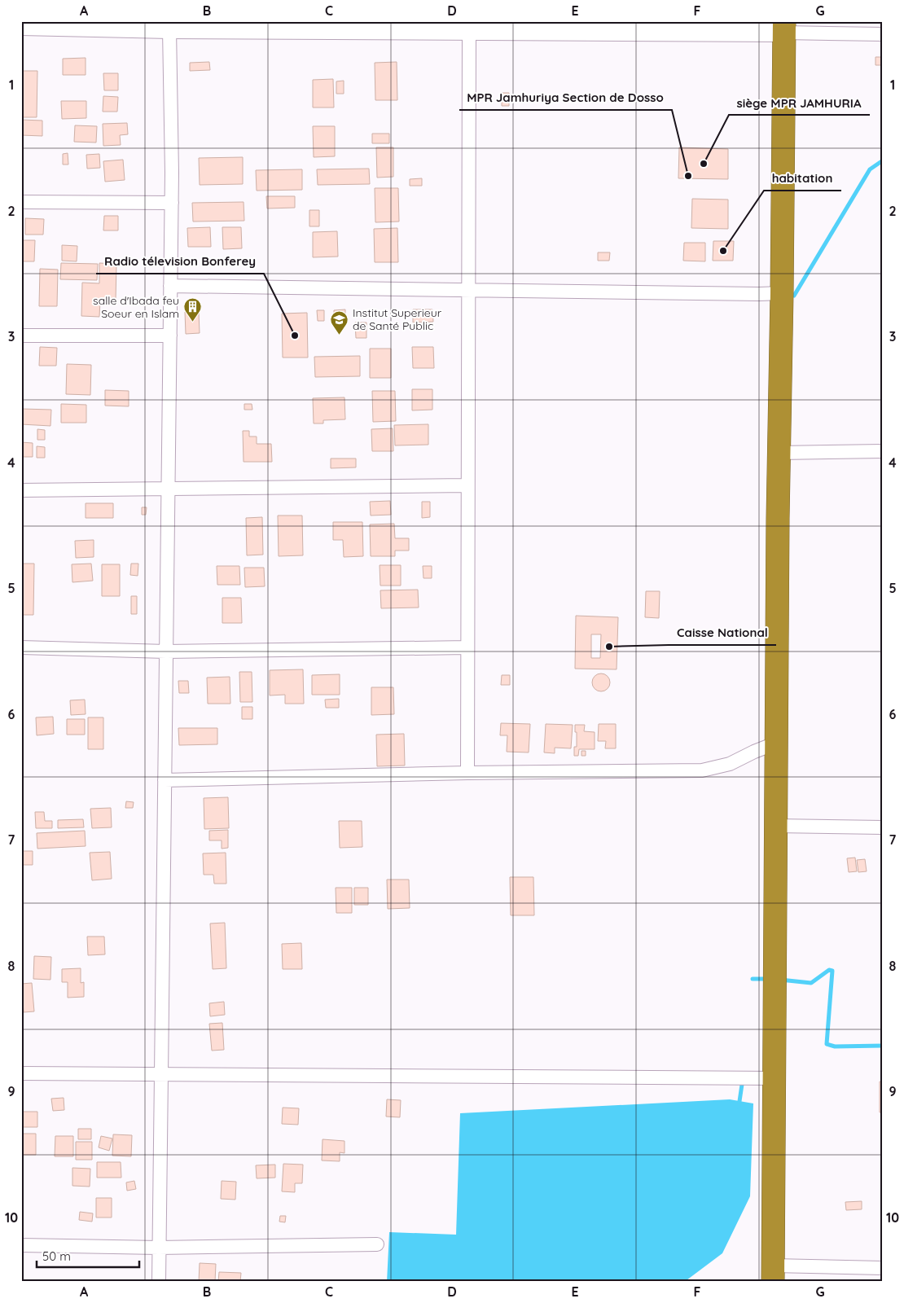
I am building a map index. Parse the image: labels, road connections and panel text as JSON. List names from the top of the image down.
{
  "places": {
    "other": [
      "siège MPR JAMHURIA",
      "MPR Jamhuriya Section de Dosso",
      "habitation",
      "Radio télevision Bonferey",
      "Caisse National"
    ],
    "building": ["salle d'Ibada feu Soeur en Islam"],
    "school or university": ["Institut Superieur de Santé Public"]
  },
  "scale_bar": "50 m",
  "grid": {
    "columns": [
      "A",
      "B",
      "C",
      "D",
      "E",
      "F",
      "G"
    ],
    "rows": [
      "1",
      "2",
      "3",
      "4",
      "5",
      "6",
      "7",
      "8",
      "9",
      "10"
    ]
  }
}
